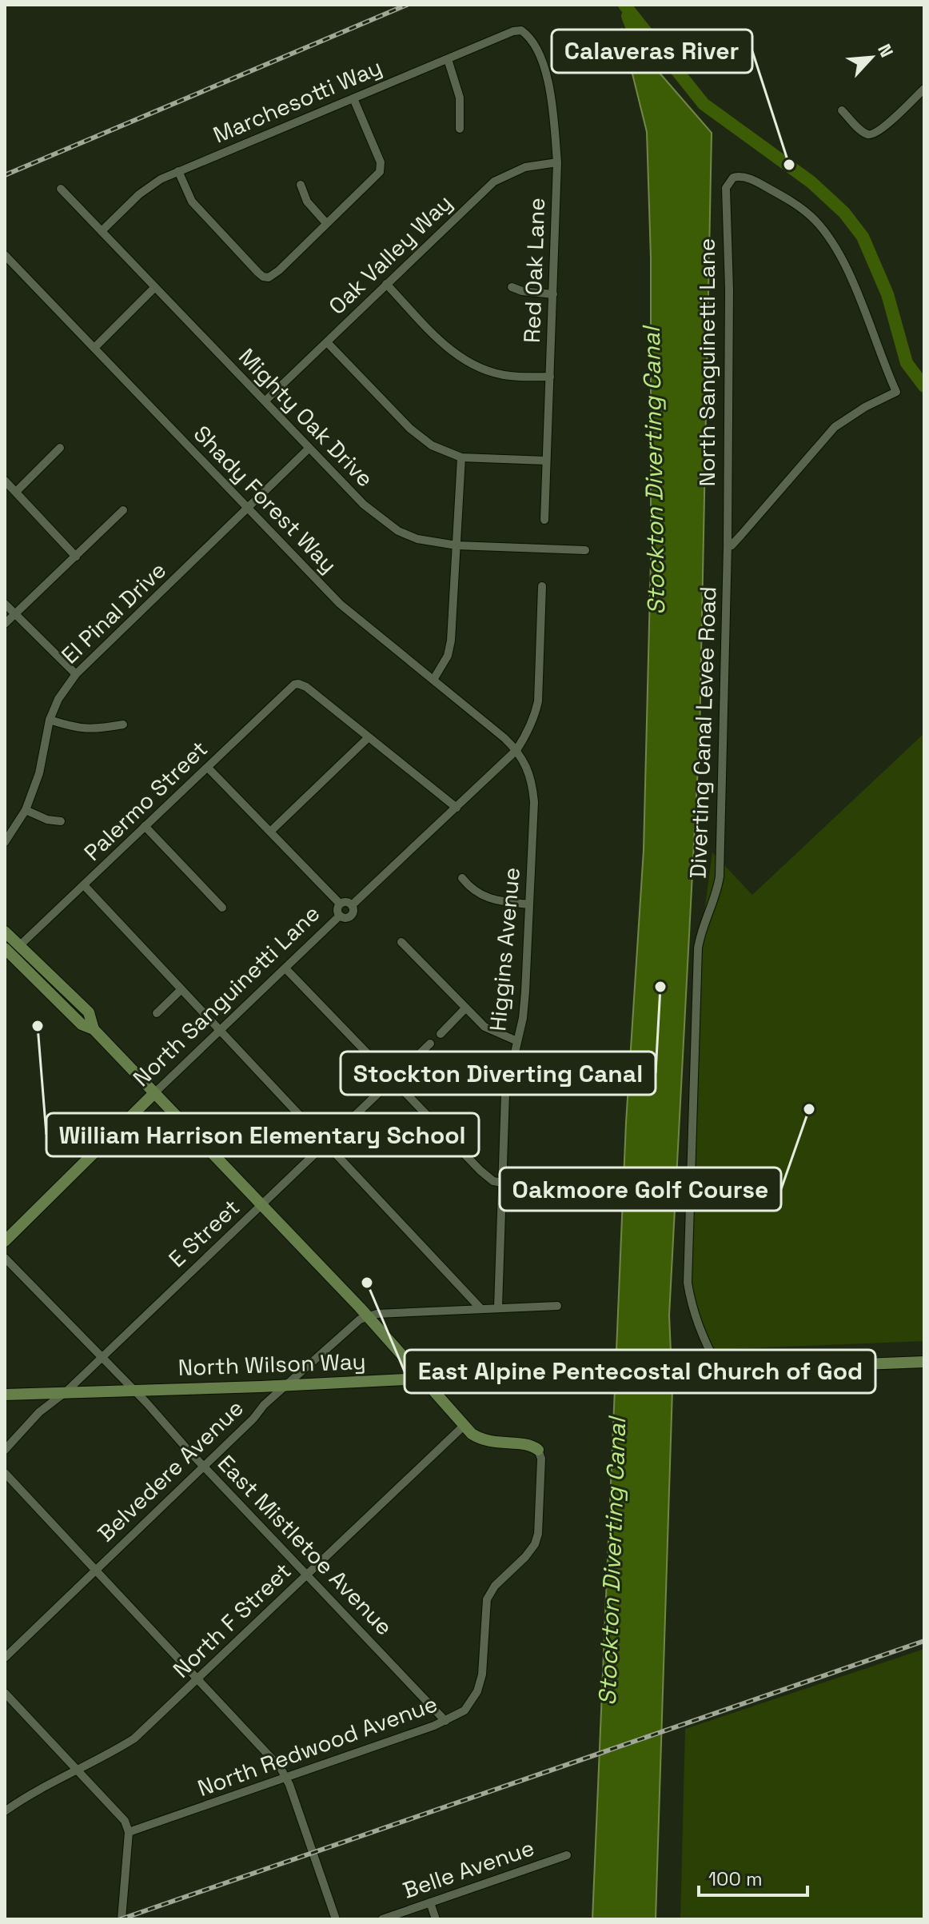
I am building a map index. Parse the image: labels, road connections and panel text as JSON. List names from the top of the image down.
{
  "streets": {
    "street": [
      "Marchesotti Way",
      "Oak Valley Way",
      "Red Oak Lane",
      "North Sanguinetti Lane",
      "Mighty Oak Drive",
      "Shady Forest Way",
      "El Pinal Drive",
      "Diverting Canal Levee Road",
      "Palermo Street",
      "Higgins Avenue",
      "E Street",
      "North Wilson Way",
      "Belvedere Avenue",
      "East Mistletoe Avenue",
      "North F Street",
      "North Redwood Avenue",
      "Belle Avenue"
    ]
  },
  "crossings": [
    ["Marchesotti Way", "Red Oak Lane"],
    ["Marchesotti Way", "Mighty Oak Drive"],
    ["Oak Valley Way", "Red Oak Lane"],
    ["Oak Valley Way", "Mighty Oak Drive"],
    ["North Sanguinetti Lane", "Shady Forest Way"],
    ["North Sanguinetti Lane", "Diverting Canal Levee Road"],
    ["North Sanguinetti Lane", "Higgins Avenue"],
    ["Mighty Oak Drive", "El Pinal Drive"],
    ["Shady Forest Way", "El Pinal Drive"],
    ["Shady Forest Way", "Higgins Avenue"],
    ["Diverting Canal Levee Road", "North Wilson Way"],
    ["E Street", "North Wilson Way"],
    ["E Street", "East Mistletoe Avenue"],
    ["North Wilson Way", "Belvedere Avenue"],
    ["North Wilson Way", "East Mistletoe Avenue"],
    ["Belvedere Avenue", "East Mistletoe Avenue"],
    ["East Mistletoe Avenue", "North F Street"],
    ["East Mistletoe Avenue", "North Redwood Avenue"]
  ],
  "water": ["Stockton Diverting Canal"],
  "places": [
    "Calaveras River",
    "Stockton Diverting Canal",
    "William Harrison Elementary School",
    "Oakmoore Golf Course",
    "East Alpine Pentecostal Church of God"
  ],
  "scale_bar": "100 m",
  "north": "top right"
}
